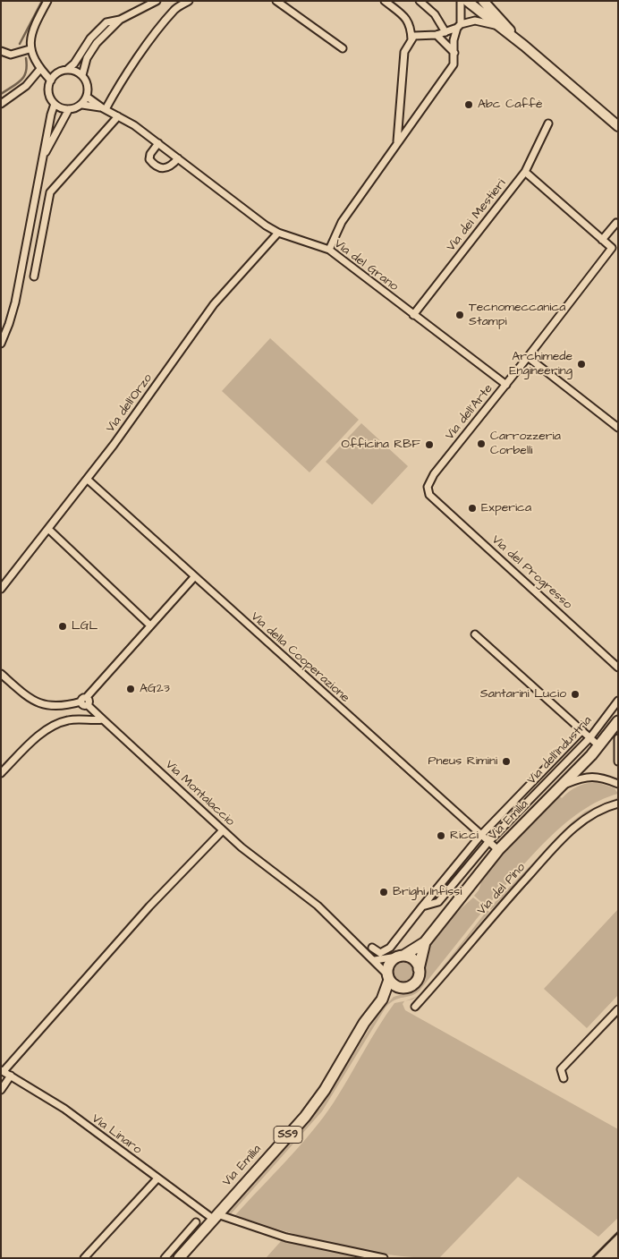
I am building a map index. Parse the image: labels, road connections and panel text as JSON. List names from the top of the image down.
{
  "streets": {
    "main road": ["Via Emilia", "SS9"],
    "street": [
      "Via dei Mestieri",
      "Via del Grano",
      "Via dell'Orzo",
      "Via dell'Arte",
      "Via del Progresso",
      "Via della Cooperazione",
      "Via dell'Industria",
      "Via Montalaccio",
      "Via del Pino",
      "Via Linaro"
    ]
  },
  "crossings": [
    ["Via dei Mestieri", "Via del Grano"],
    ["Via del Grano", "Via dell'Orzo"],
    ["Via del Grano", "Via dell'Arte"],
    ["Via dell'Orzo", "Via della Cooperazione"],
    ["Via dell'Arte", "Via del Progresso"],
    ["Via della Cooperazione", "Via dell'Industria"],
    ["Via della Cooperazione", "Via Emilia"],
    ["Via Montalaccio", "Via Emilia"],
    ["Via Montalaccio", "Via Linaro"],
    ["Via Emilia", "Via Linaro"]
  ],
  "places": [
    "Abc Caffè",
    "Tecnomeccanica Stampi",
    "Archimede Engineering",
    "Carrozzeria Corbelli",
    "Officina RBF",
    "Experica",
    "LGL",
    "AG23",
    "Santarini Lucio",
    "Pneus Rimini",
    "Ricci",
    "Brighi Infissi"
  ]
}
